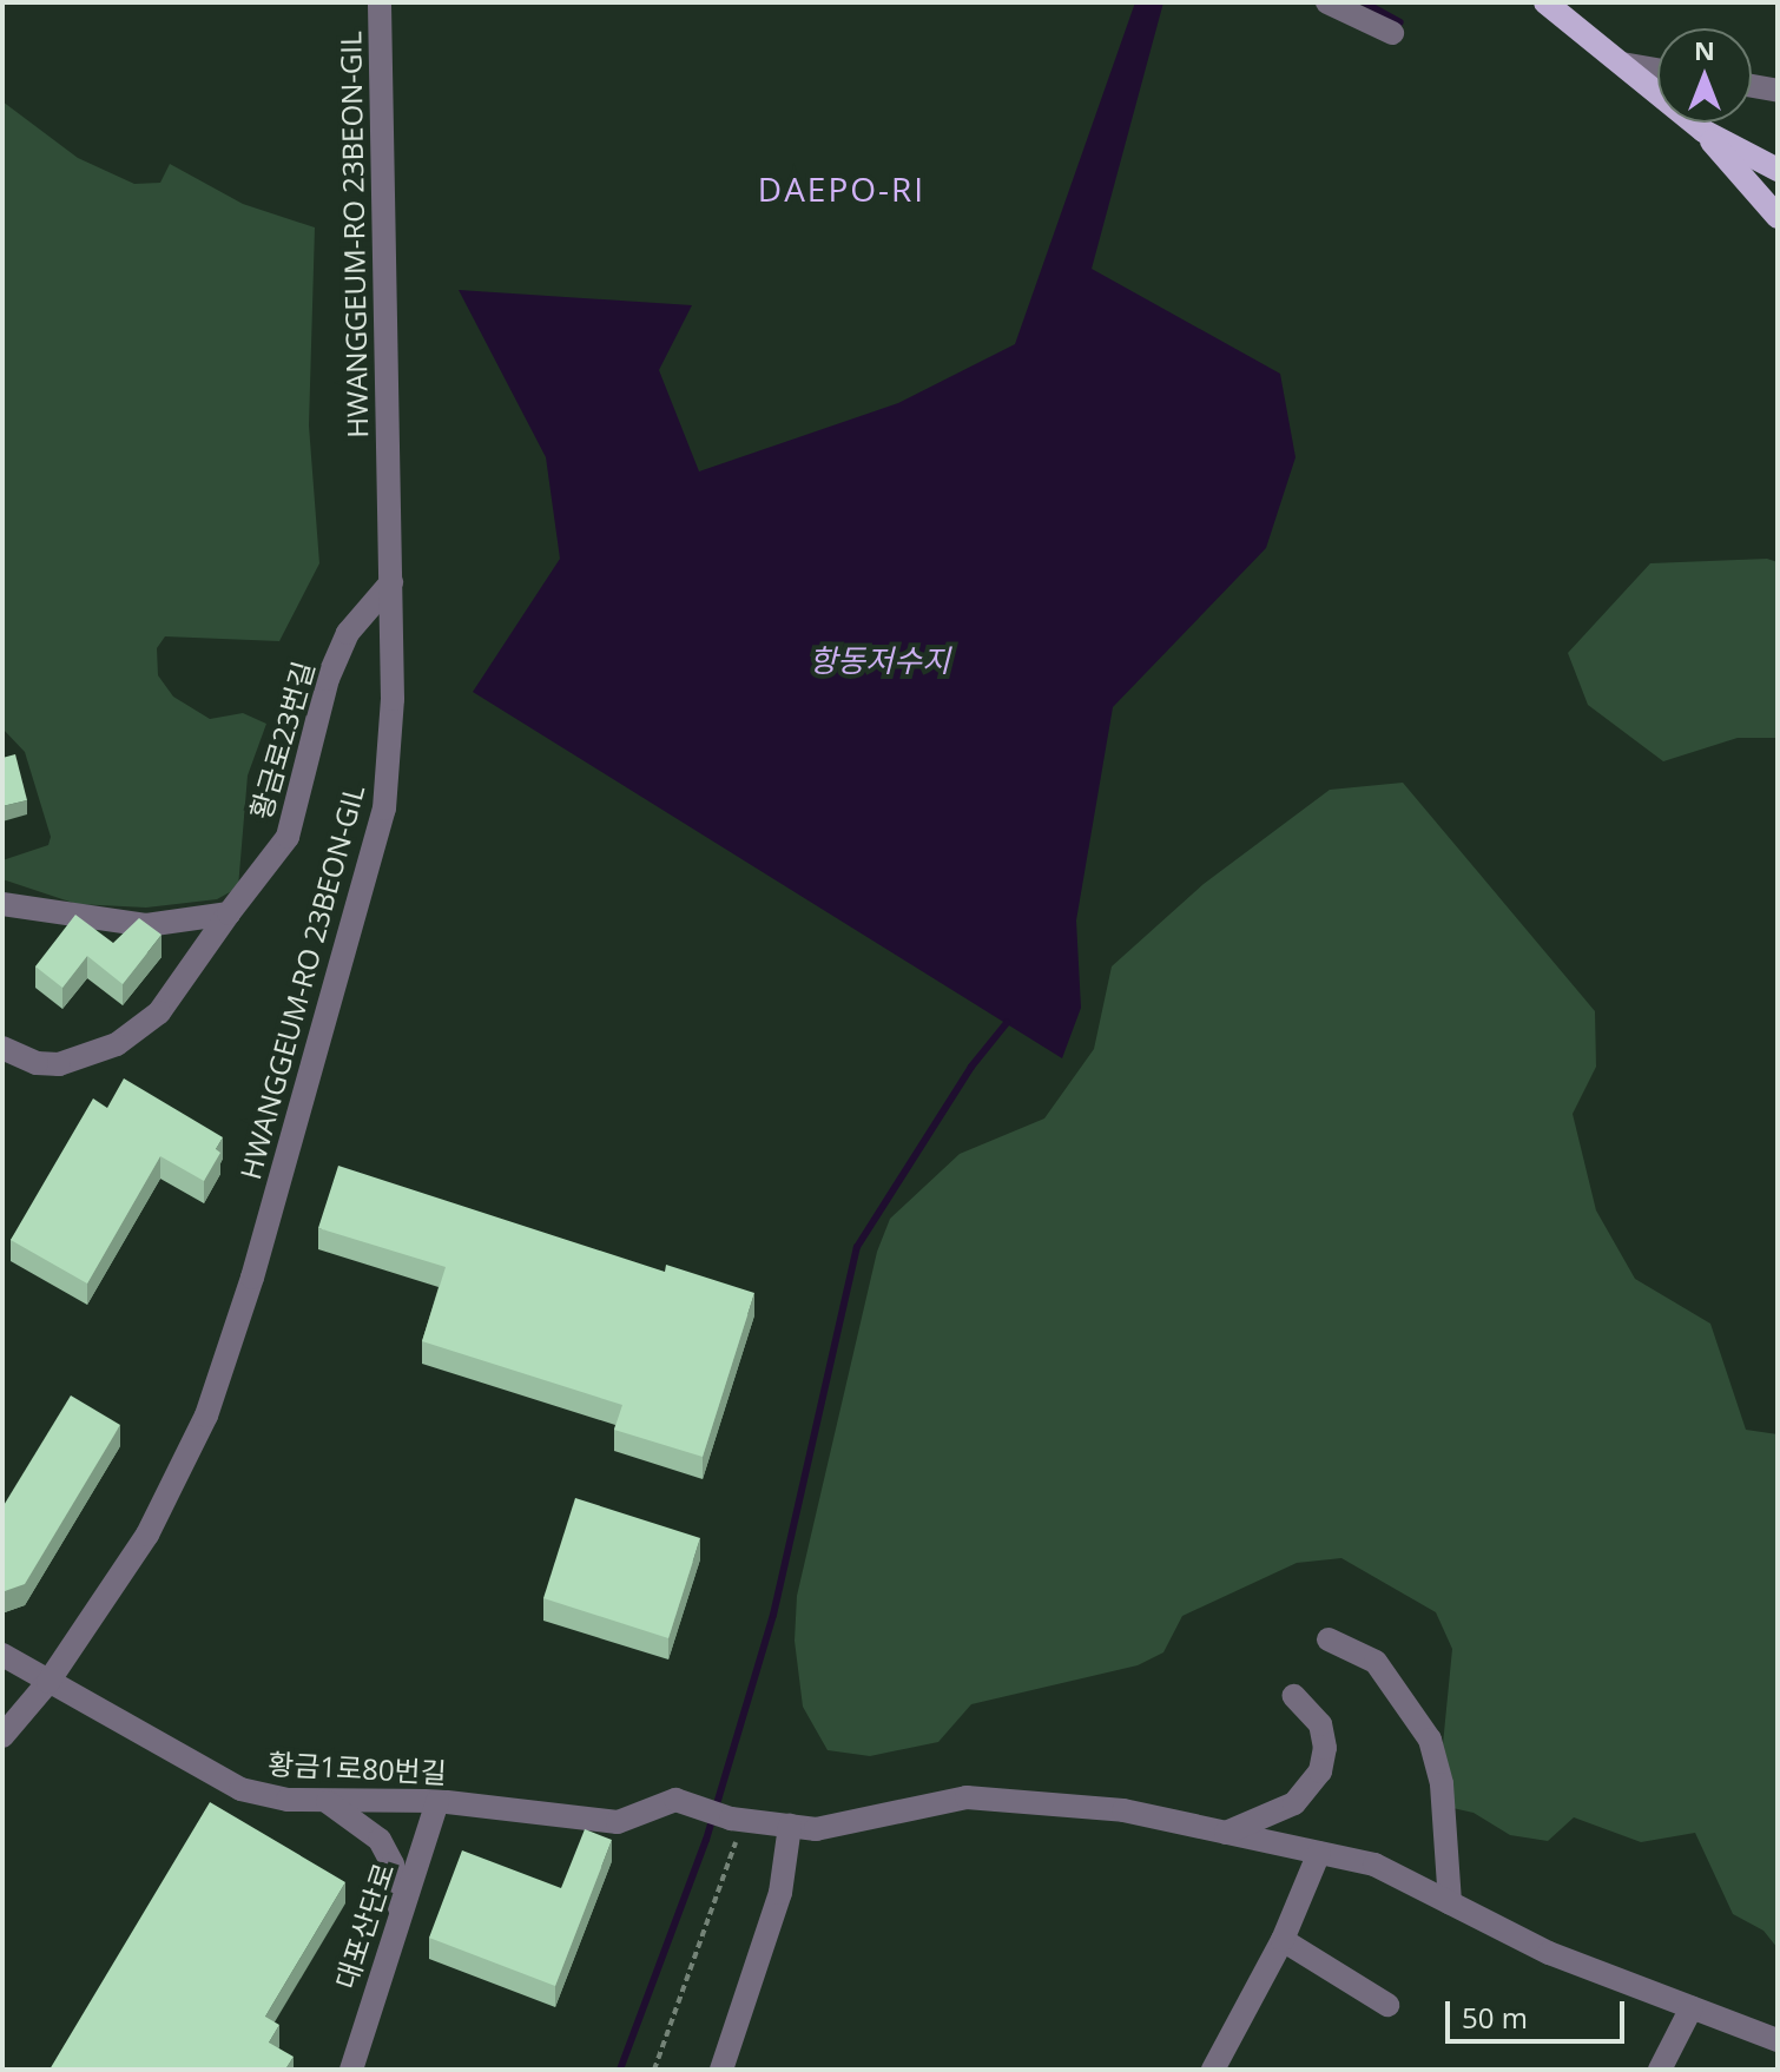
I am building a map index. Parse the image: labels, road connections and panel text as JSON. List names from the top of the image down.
{
  "streets": {
    "street": [
      "HWANGGEUM-RO 23BEON-GIL",
      "황금로23번길",
      "황금1로80번길",
      "대포산단로"
    ]
  },
  "crossings": [
    ["HWANGGEUM-RO 23BEON-GIL", "황금로23번길"],
    ["HWANGGEUM-RO 23BEON-GIL", "황금1로80번길"],
    ["황금1로80번길", "대포산단로"]
  ],
  "districts": ["DAEPO-RI"],
  "water": ["항동저수지"],
  "scale_bar": "50 m",
  "north": "top"
}
